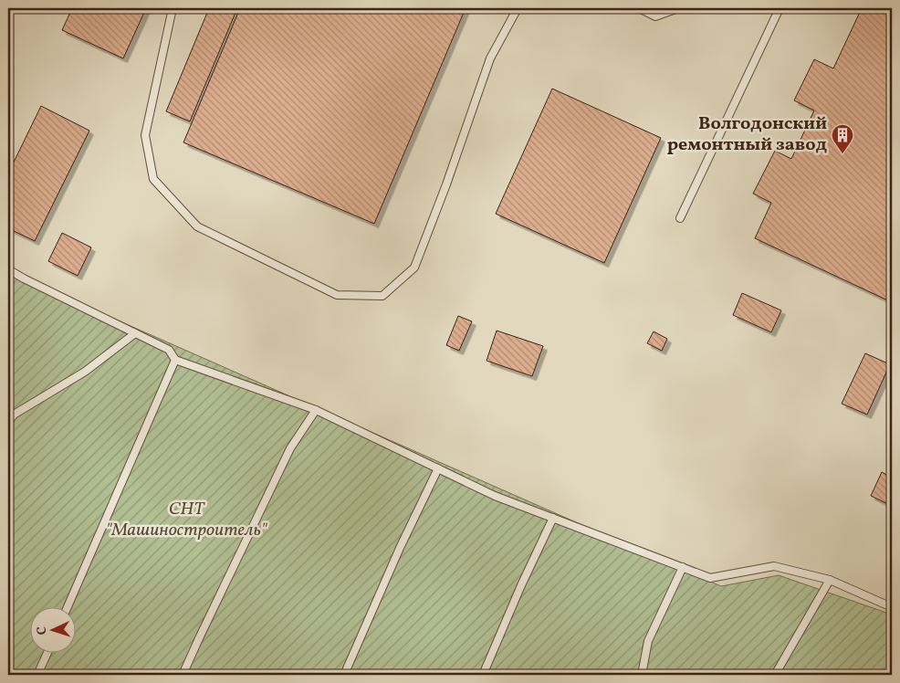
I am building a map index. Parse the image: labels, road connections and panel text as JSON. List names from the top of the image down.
{
  "parks": ["СНТ \"Машиностроитель\""],
  "places": {
    "building": ["Волгодонский ремонтный завод"]
  },
  "north": "left"
}
